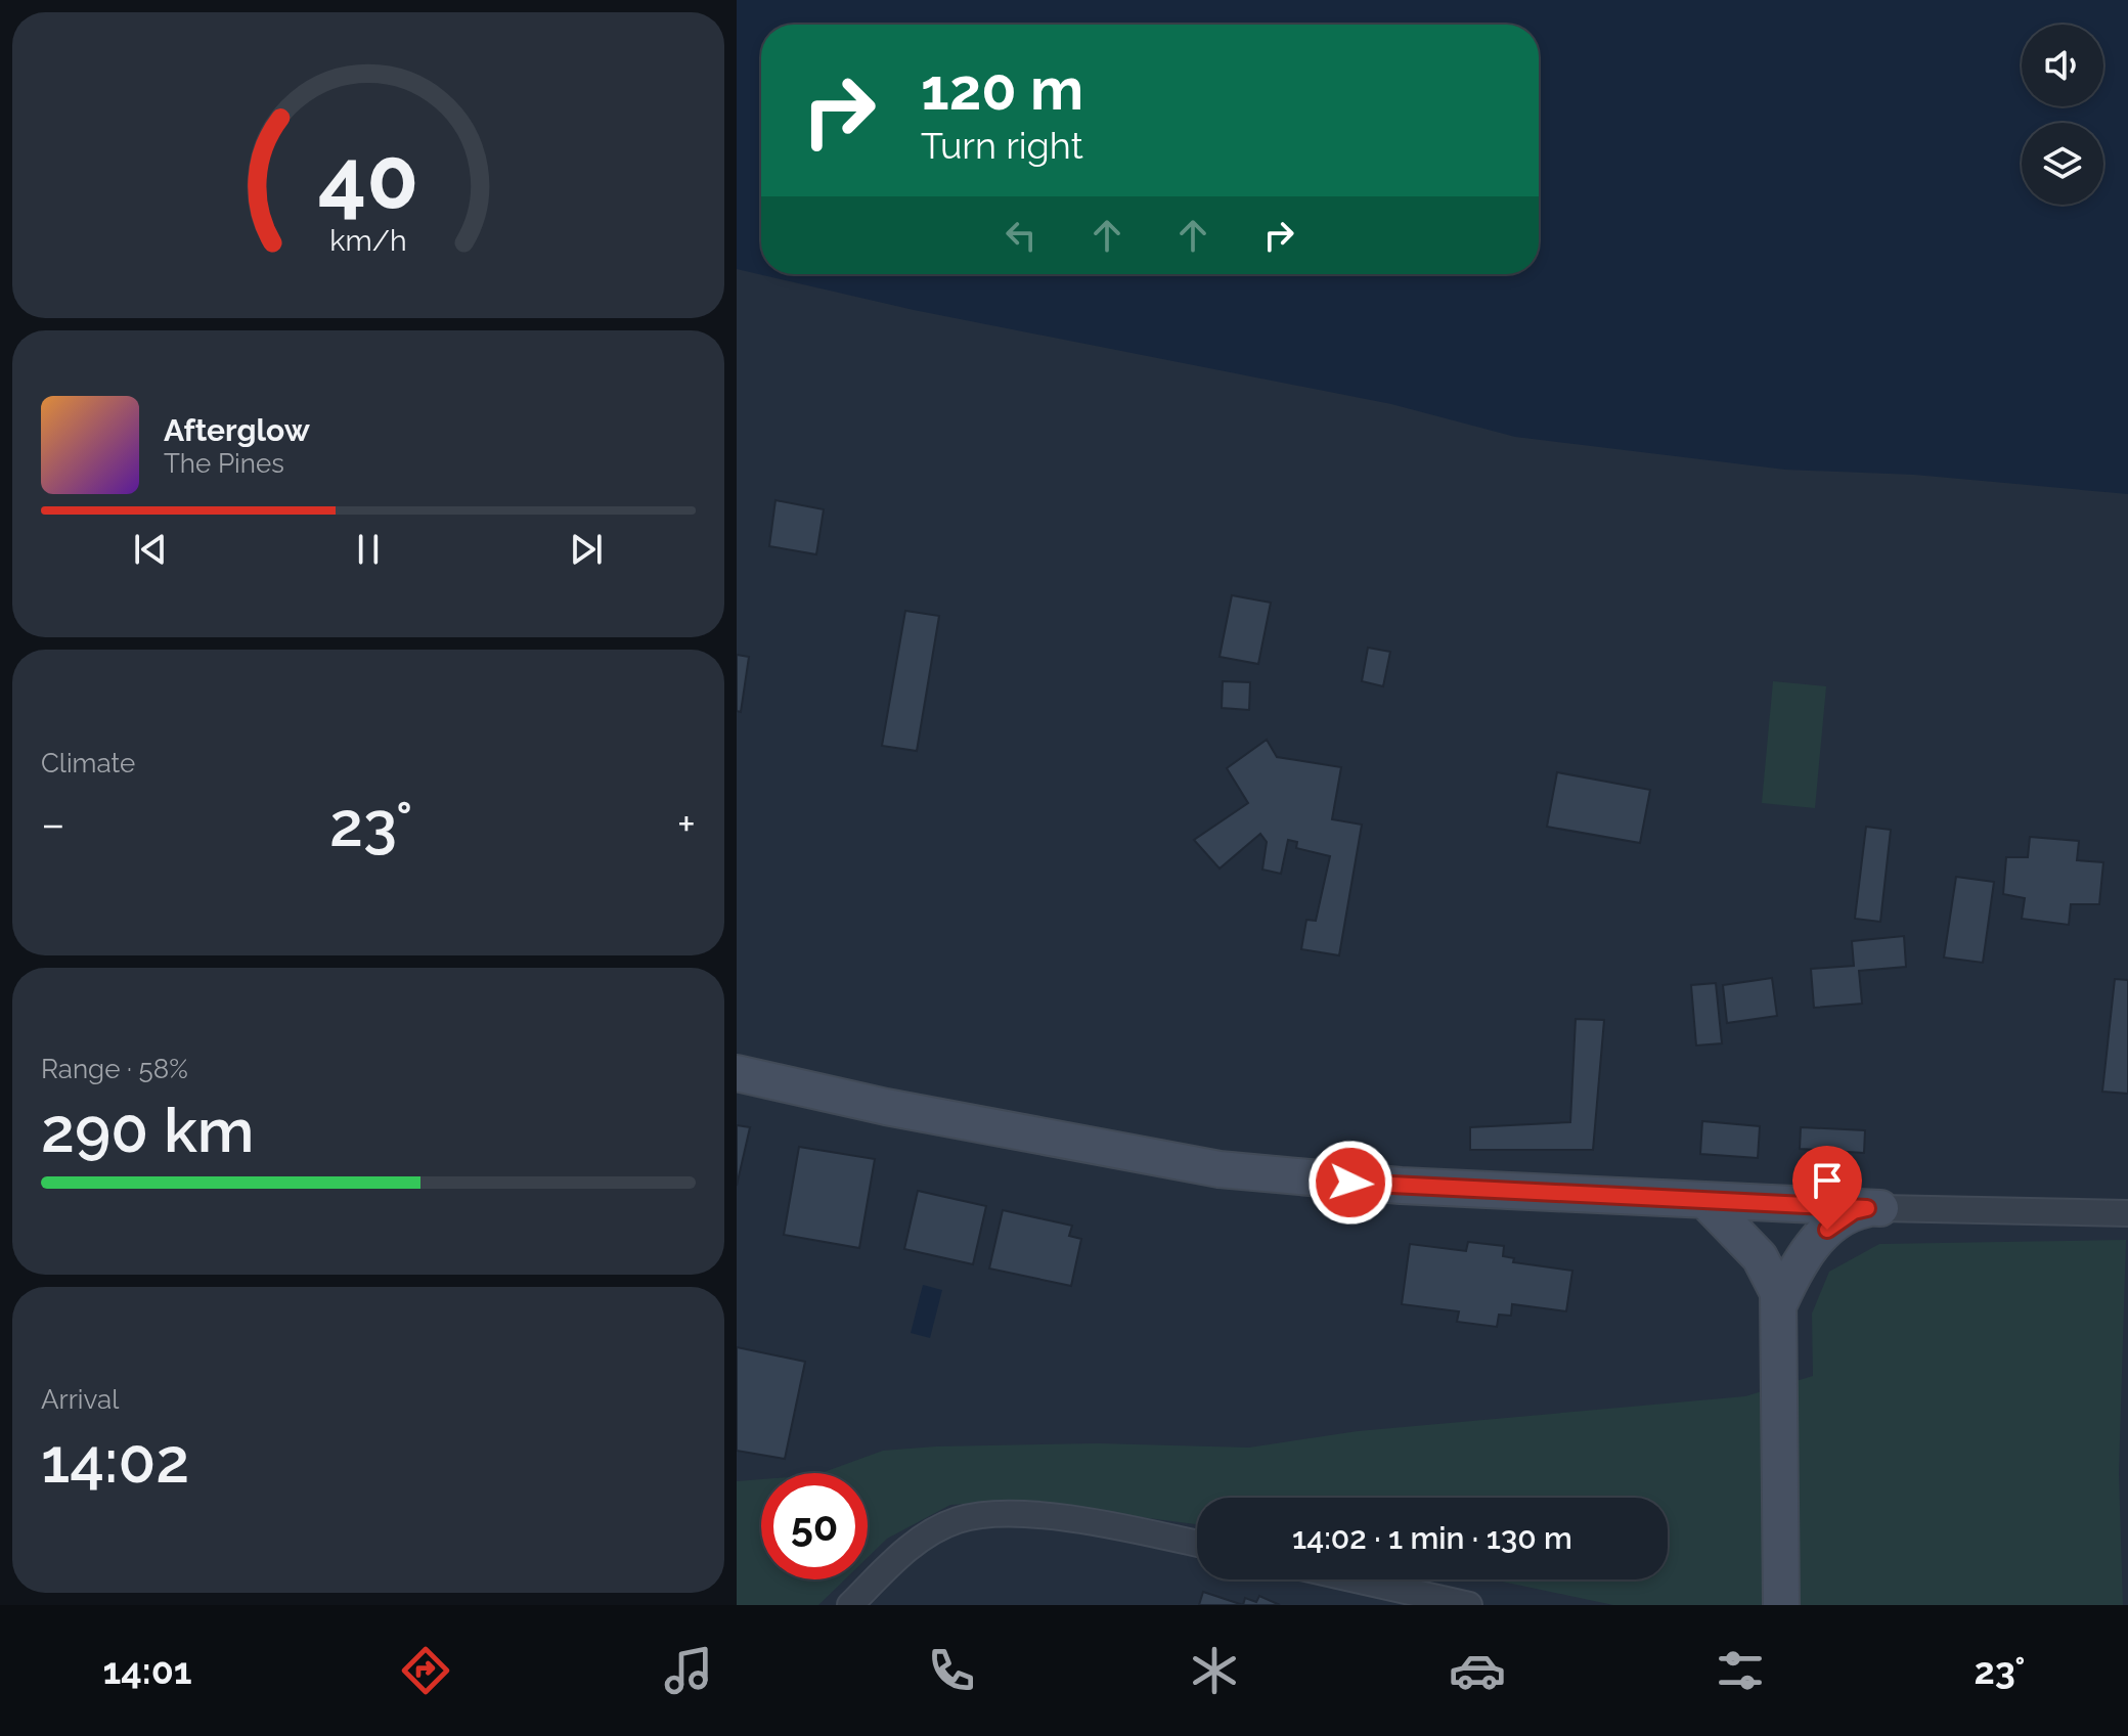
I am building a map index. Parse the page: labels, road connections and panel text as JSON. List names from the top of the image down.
{
  "page": {
    "turn": ["120 m", "Turn right"],
    "song": ["Afterglow", "The Pines"],
    "tile": [
      "Climate",
      ["Range · 58%", "290 km"],
      ["Arrival", "14:02"]
    ],
    "heat": ["−", "23°", "+"],
    "limit": "50",
    "trip": "14:02 · 1 min · 130 m",
    "tabs": ["14:01", "23°"],
    "gauge": ["40", "km/h"]
  }
}
